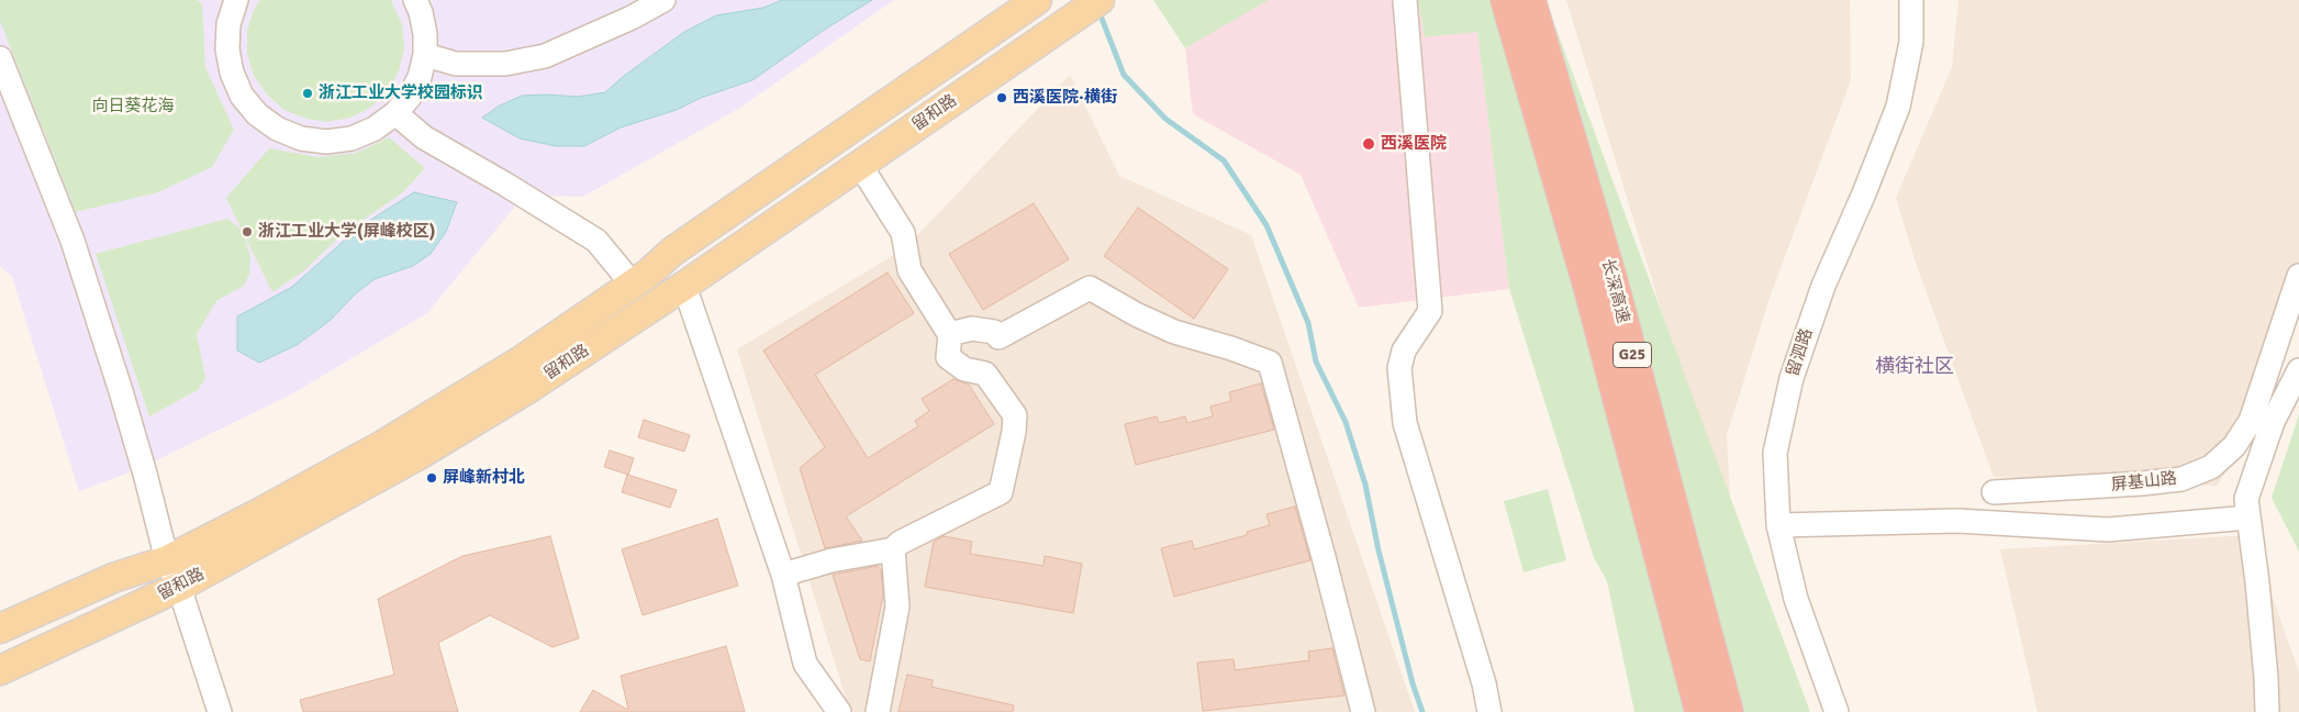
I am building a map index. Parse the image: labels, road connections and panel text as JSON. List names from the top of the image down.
{
  "streets": {
    "highway": ["长深高速", "G25"],
    "main road": ["留和路"],
    "street": ["留泗路", "屏基山路"]
  },
  "districts": ["横街社区"],
  "parks": ["向日葵花海"],
  "places": [
    "浙江工业大学校园标识",
    "西溪医院·横街",
    "西溪医院",
    "浙江工业大学(屏峰校区)",
    "屏峰新村北"
  ]
}
